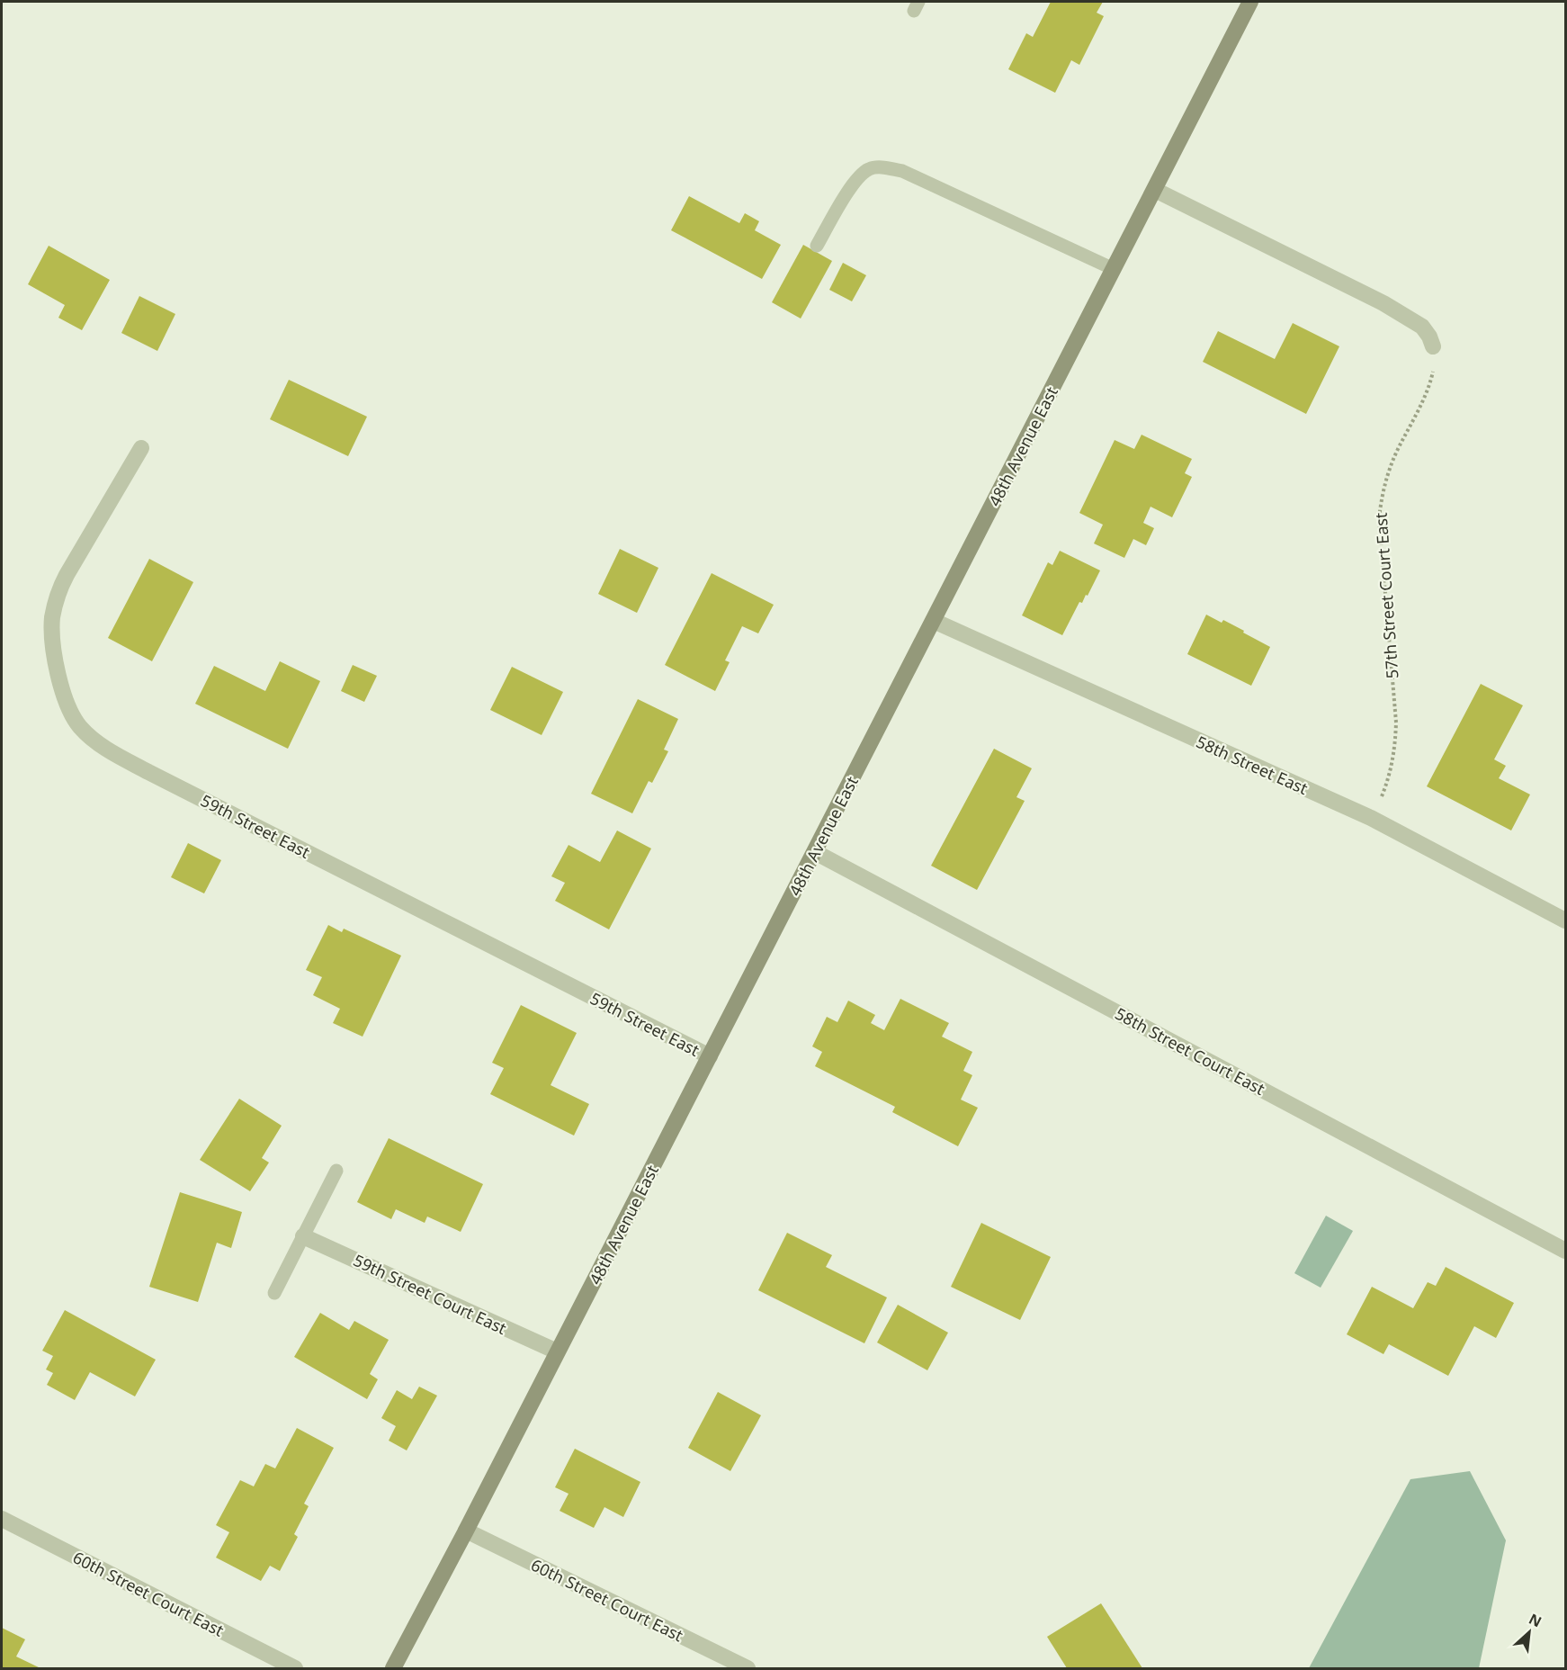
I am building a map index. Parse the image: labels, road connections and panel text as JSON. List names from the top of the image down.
{
  "streets": {
    "street": [
      "48th Avenue East",
      "58th Street East",
      "59th Street East",
      "58th Street Court East",
      "59th Street Court East",
      "60th Street Court East"
    ],
    "path": ["57th Street Court East"]
  },
  "crossings": [
    ["48th Avenue East", "58th Street East"],
    ["48th Avenue East", "59th Street East"],
    ["48th Avenue East", "58th Street Court East"],
    ["48th Avenue East", "59th Street Court East"],
    ["48th Avenue East", "60th Street Court East"],
    ["57th Street Court East", "58th Street East"]
  ],
  "north": "top right"
}
